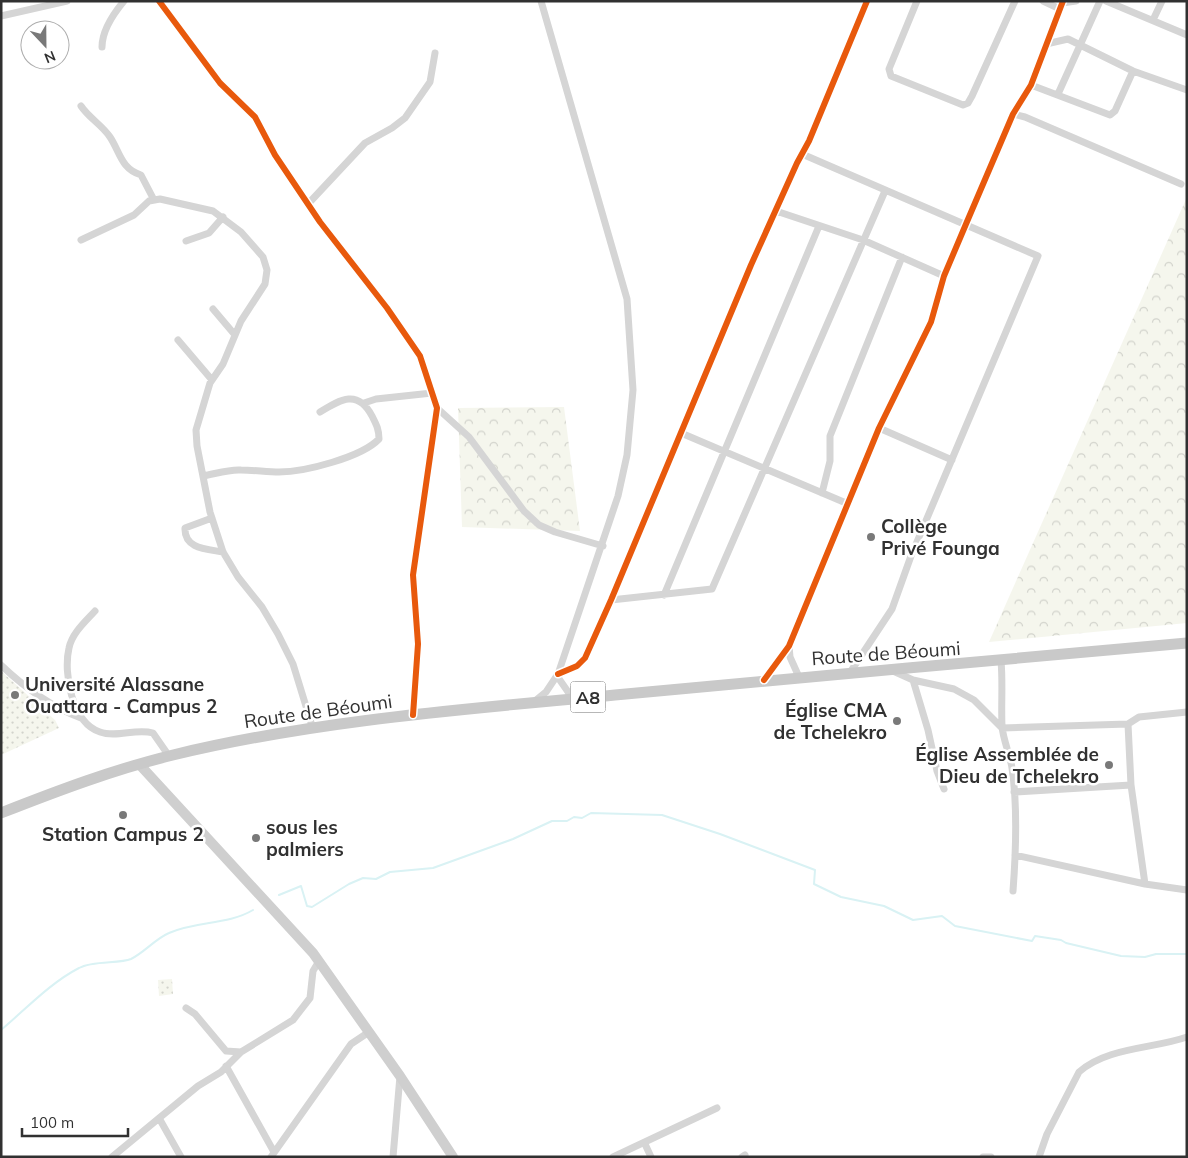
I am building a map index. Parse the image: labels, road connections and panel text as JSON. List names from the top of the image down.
{
  "streets": {
    "main road": ["Route de Béoumi", "A8"]
  },
  "places": [
    "Collège Privé Founga",
    "Université Alassane Ouattara - Campus 2",
    "Église CMA de Tchelekro",
    "Église Assemblée de Dieu de Tchelekro",
    "Station Campus 2",
    "sous les palmiers"
  ],
  "scale_bar": "100 m",
  "north": "bottom"
}
